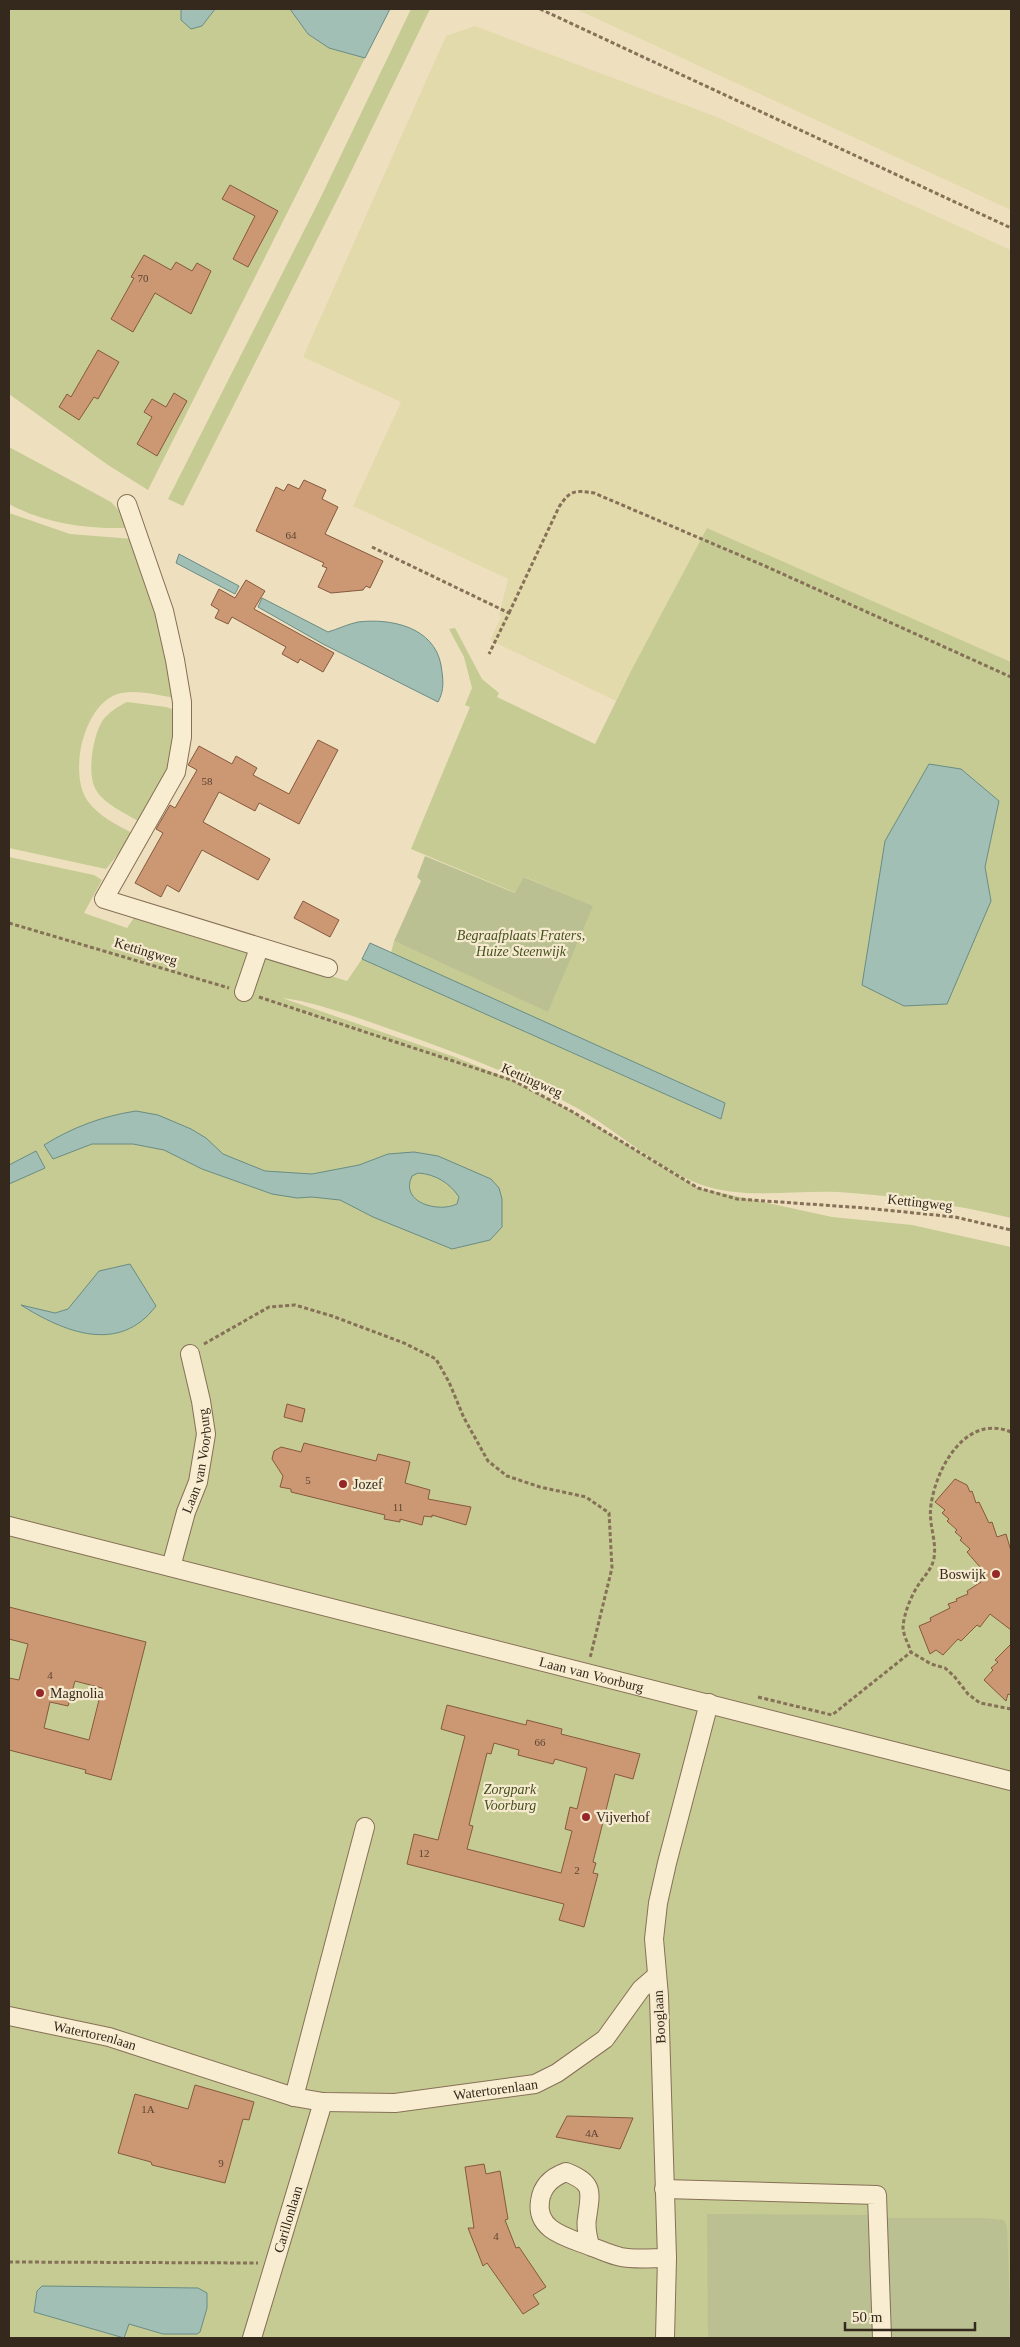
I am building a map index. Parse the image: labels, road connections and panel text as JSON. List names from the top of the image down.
{
  "streets": {
    "street": [
      "Laan van Voorburg",
      "Booglaan",
      "Watertorenlaan",
      "Carillonlaan"
    ],
    "path": ["Kettingweg"]
  },
  "crossings": [
    ["Laan van Voorburg", "Booglaan"],
    ["Booglaan", "Watertorenlaan"],
    ["Watertorenlaan", "Carillonlaan"]
  ],
  "parks": ["Begraafplaats Fraters, Huize Steenwijk", "Zorgpark Voorburg"],
  "places": [
    "Jozef",
    "Boswijk",
    "Magnolia",
    "Vijverhof"
  ],
  "house_numbers": [
    "70",
    "64",
    "58",
    "5",
    "11",
    "4",
    "66",
    "12",
    "2",
    "1A",
    "4A",
    "9",
    "4"
  ],
  "scale_bar": "50 m"
}
